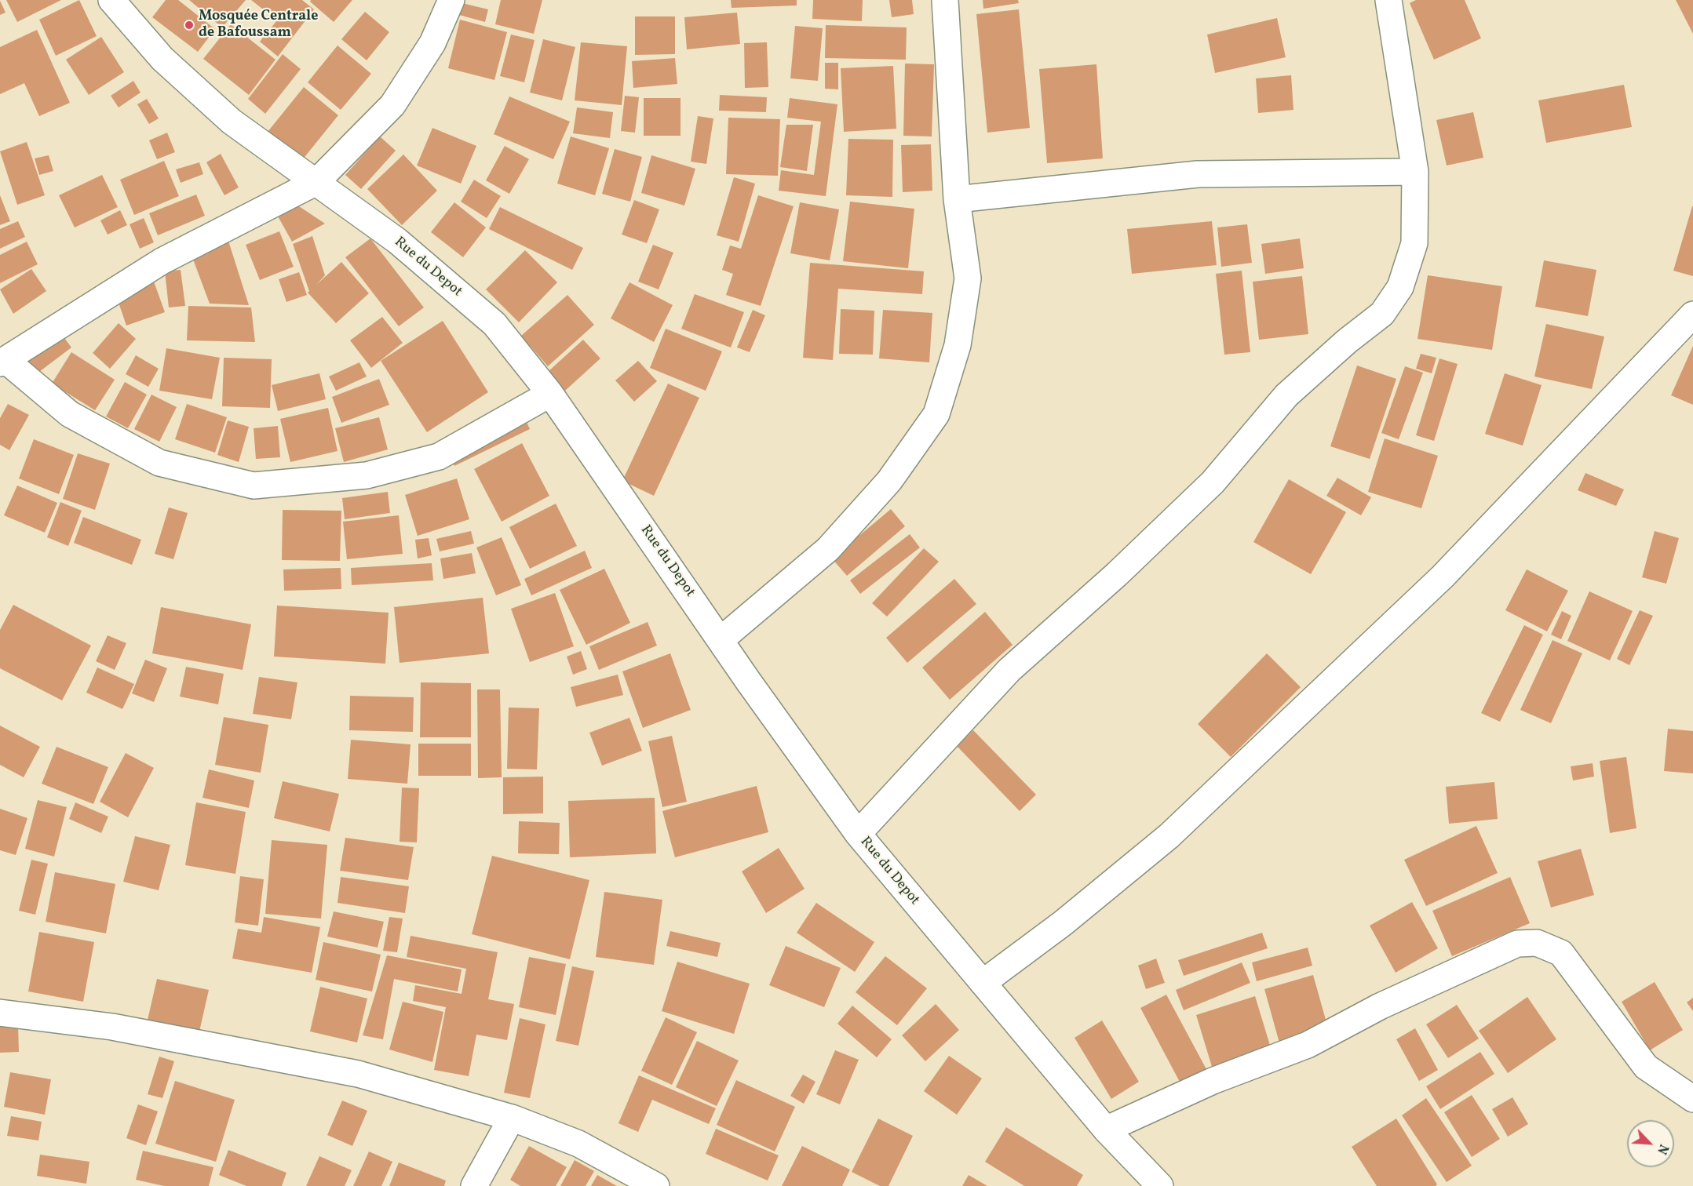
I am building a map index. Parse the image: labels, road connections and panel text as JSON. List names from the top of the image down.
{
  "streets": {
    "street": ["Rue du Depot"]
  },
  "places": ["Mosquée Centrale de Bafoussam"],
  "north": "bottom right"
}
